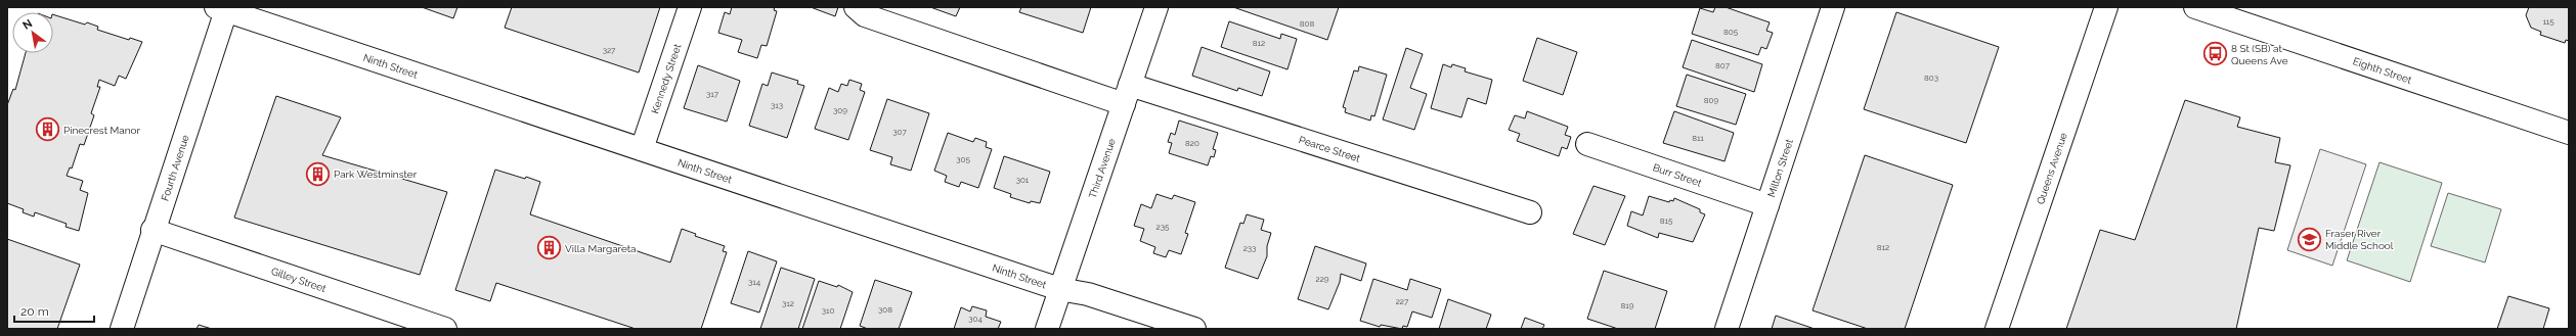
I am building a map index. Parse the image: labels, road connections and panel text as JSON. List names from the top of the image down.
{
  "streets": {
    "street": [
      "Ninth Street",
      "Eighth Street",
      "Kennedy Street",
      "Pearce Street",
      "Fourth Avenue",
      "Queens Avenue",
      "Third Avenue",
      "Milton Street",
      "Burr Street",
      "Gilley Street"
    ]
  },
  "crossings": [
    ["Ninth Street", "Kennedy Street"],
    ["Ninth Street", "Fourth Avenue"],
    ["Ninth Street", "Third Avenue"],
    ["Pearce Street", "Third Avenue"],
    ["Fourth Avenue", "Gilley Street"],
    ["Milton Street", "Burr Street"]
  ],
  "places": {
    "bus stop": ["8 St (SB) at Queens Ave"],
    "building": ["Pinecrest Manor", "Park Westminster", "Villa Margareta"],
    "school or university": ["Fraser River Middle School"]
  },
  "house_numbers": [
    "115",
    "808",
    "805",
    "812",
    "327",
    "807",
    "803",
    "317",
    "809",
    "313",
    "309",
    "307",
    "811",
    "820",
    "305",
    "301",
    "815",
    "235",
    "812",
    "233",
    "229",
    "314",
    "227",
    "312",
    "819",
    "308",
    "310",
    "304"
  ],
  "scale_bar": "20 m",
  "north": "top left"
}
